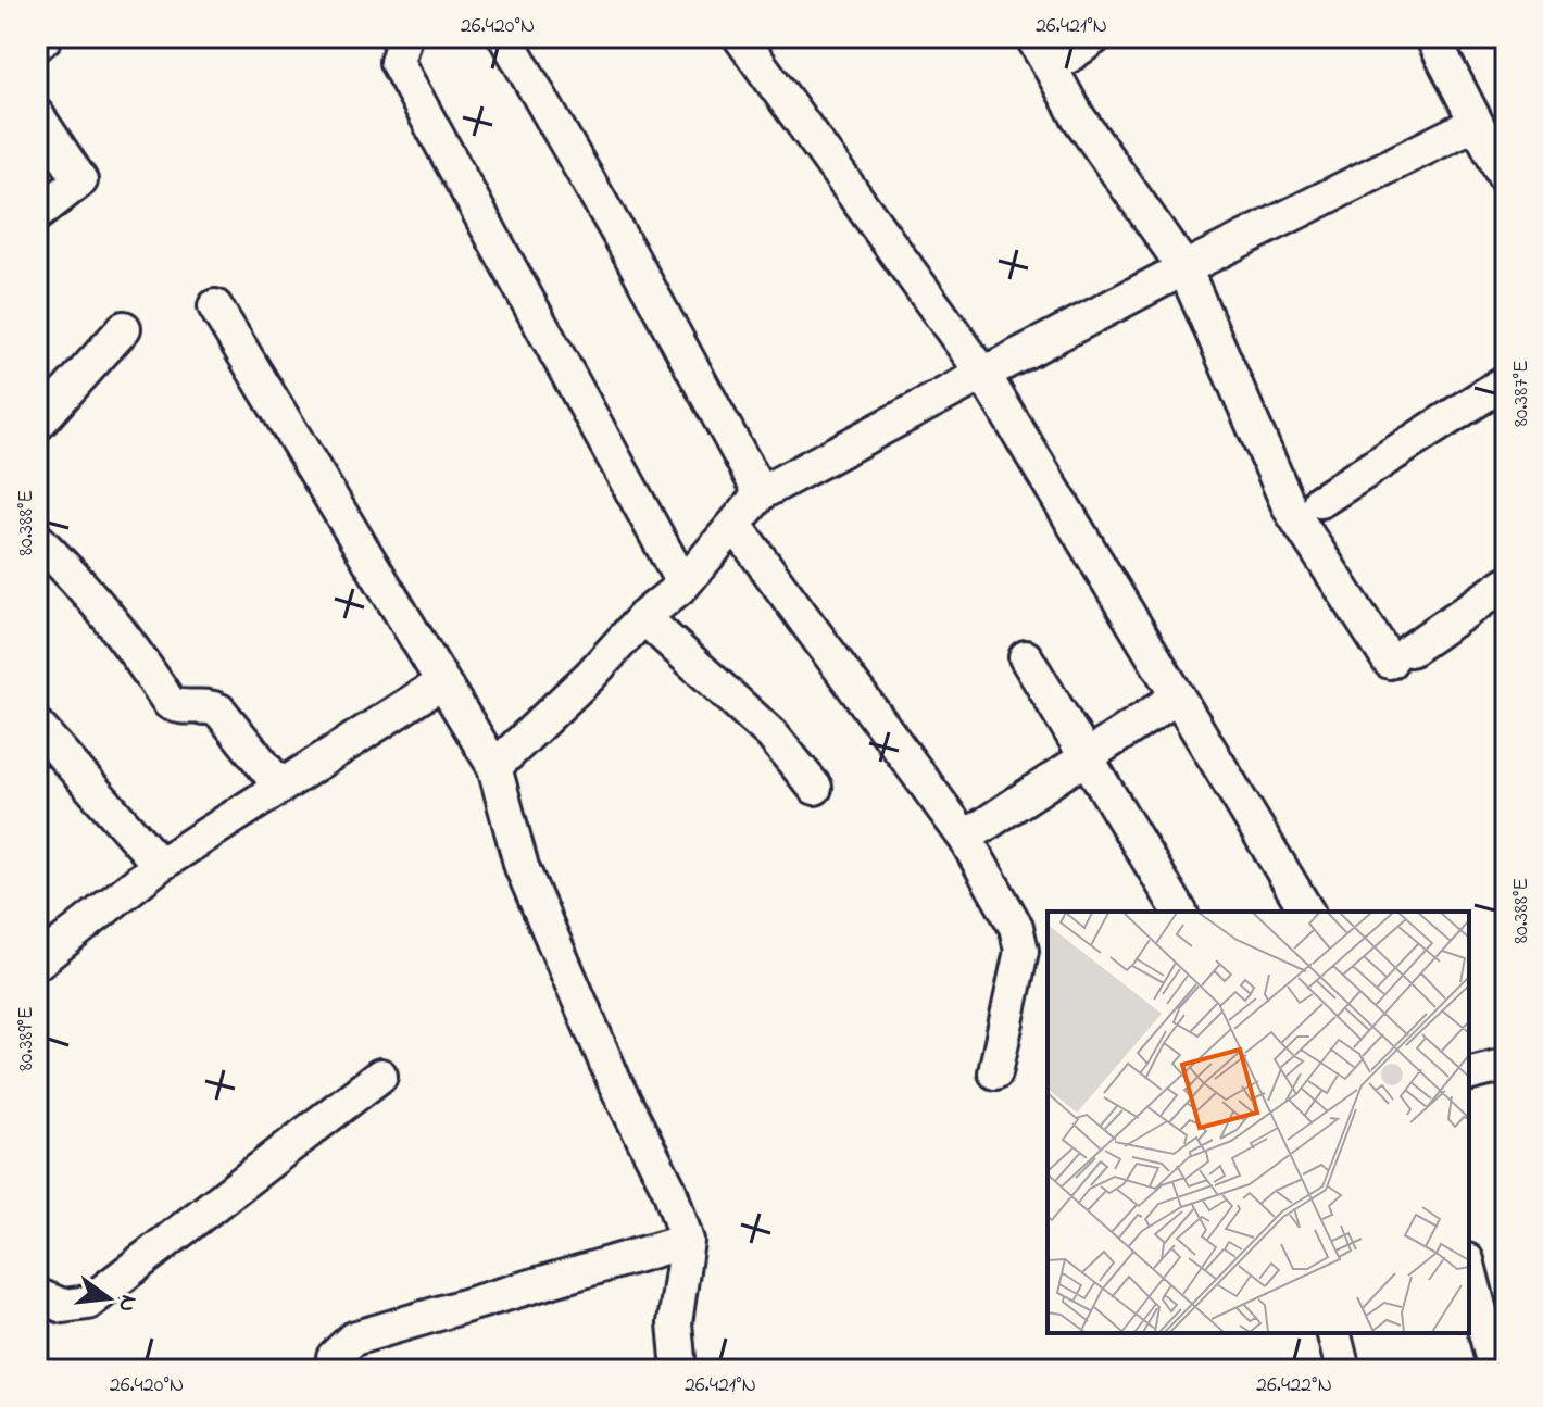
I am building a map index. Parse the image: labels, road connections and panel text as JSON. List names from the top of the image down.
{
  "north": "right",
  "coordinates": [
    "26.420°N",
    "26.421°N",
    "80.387°E",
    "80.388°E",
    "80.389°E",
    "26.422°N"
  ]
}
